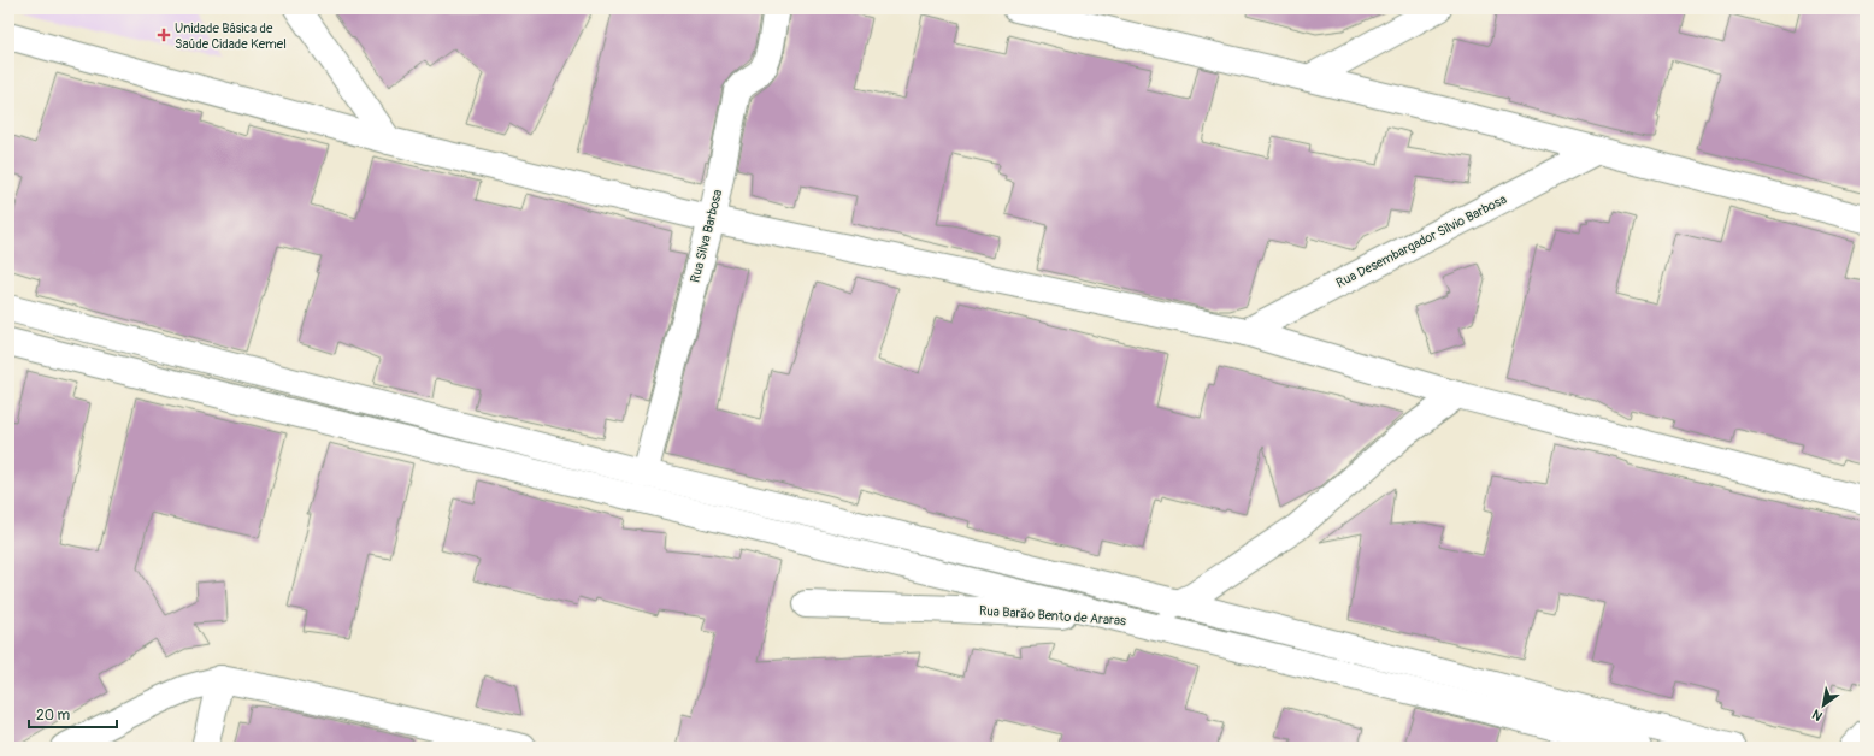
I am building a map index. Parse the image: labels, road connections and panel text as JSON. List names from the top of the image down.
{
  "streets": {
    "street": ["Rua Silva Barbosa", "Rua Desembargador Silvio Barbosa", "Rua Barão Bento de Araras"]
  },
  "places": {
    "health": ["Unidade Básica de Saúde Cidade Kemel"]
  },
  "scale_bar": "20 m",
  "north": "bottom left"
}
